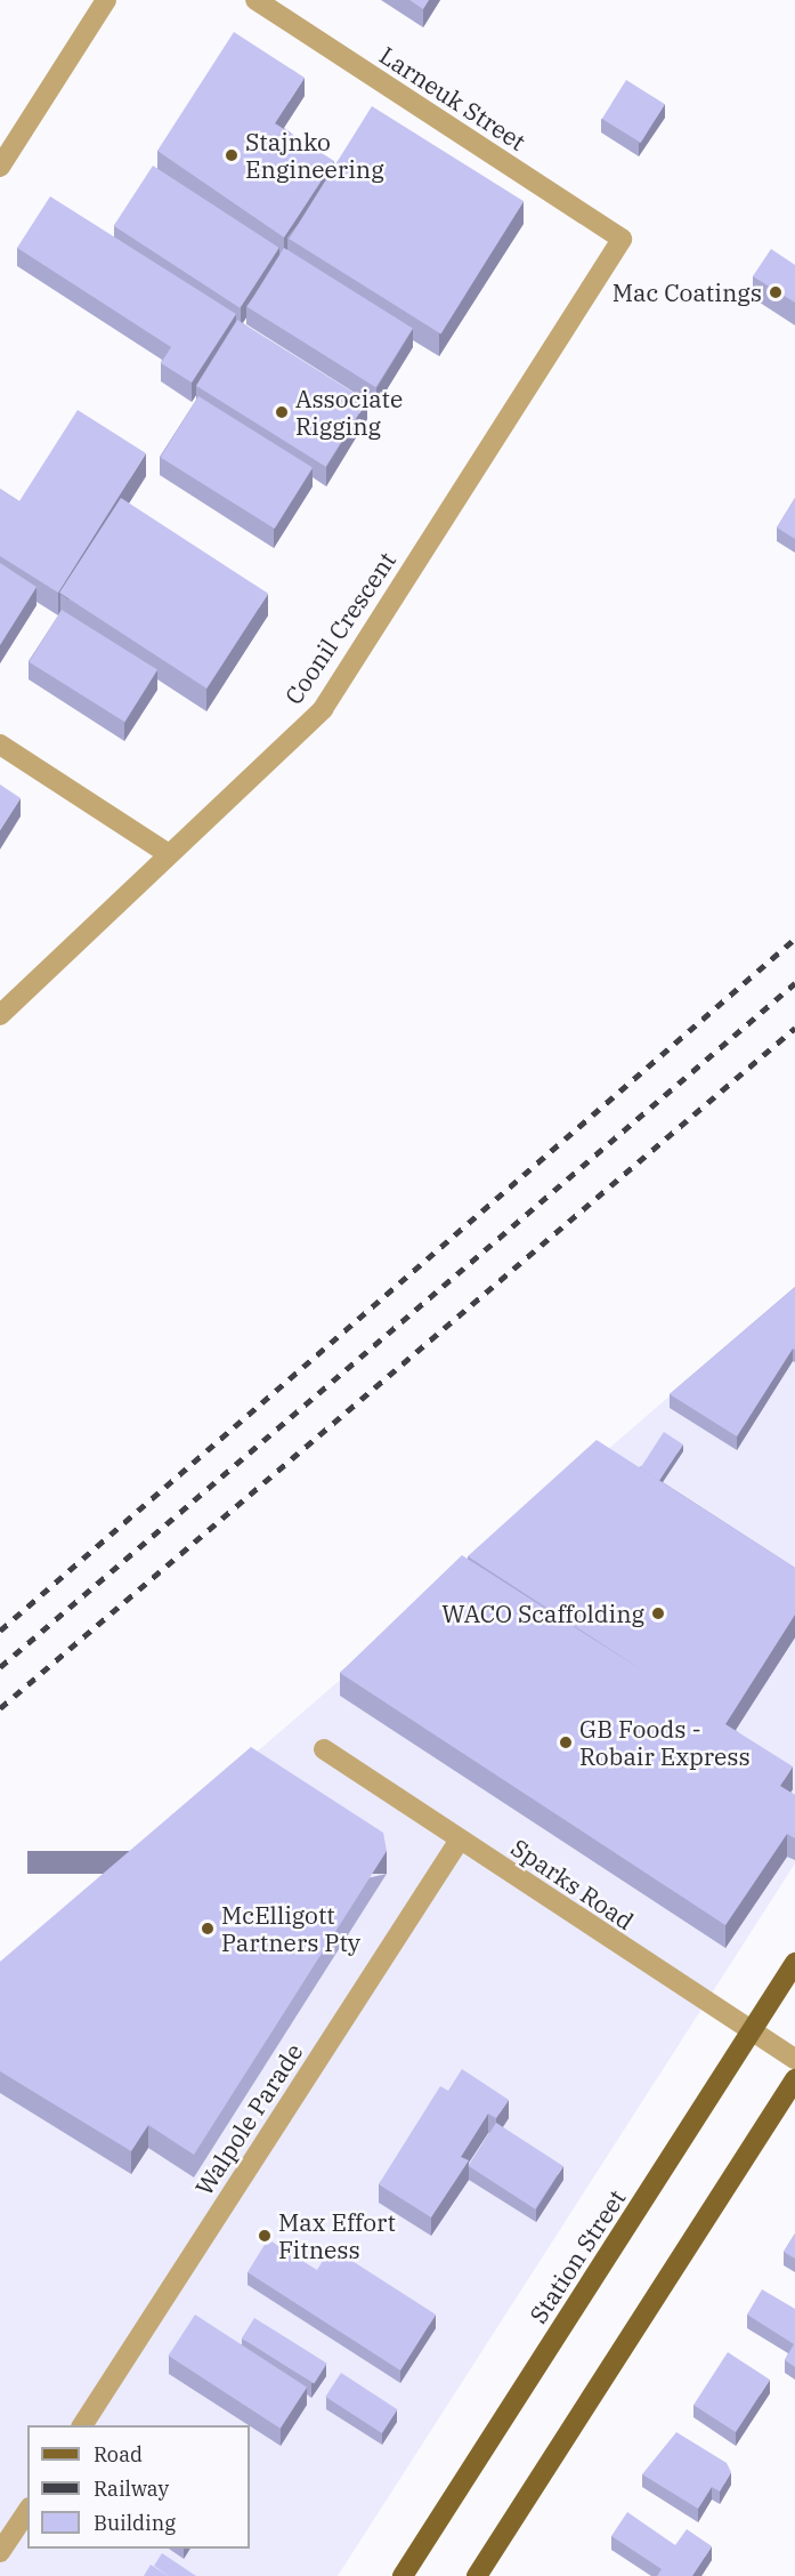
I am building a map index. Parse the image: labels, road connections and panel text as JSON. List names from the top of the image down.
{
  "streets": {
    "main road": ["Station Street"],
    "street": [
      "Larneuk Street",
      "Coonil Crescent",
      "Sparks Road",
      "Walpole Parade"
    ]
  },
  "crossings": [
    ["Larneuk Street", "Coonil Crescent"],
    ["Sparks Road", "Walpole Parade"],
    ["Sparks Road", "Station Street"]
  ],
  "places": [
    "Stajnko Engineering",
    "Mac Coatings",
    "Associate Rigging",
    "WACO Scaffolding",
    "GB Foods - Robair Express",
    "McElligott Partners Pty",
    "Max Effort Fitness"
  ],
  "legend": ["Road", "Railway", "Building"]
}
